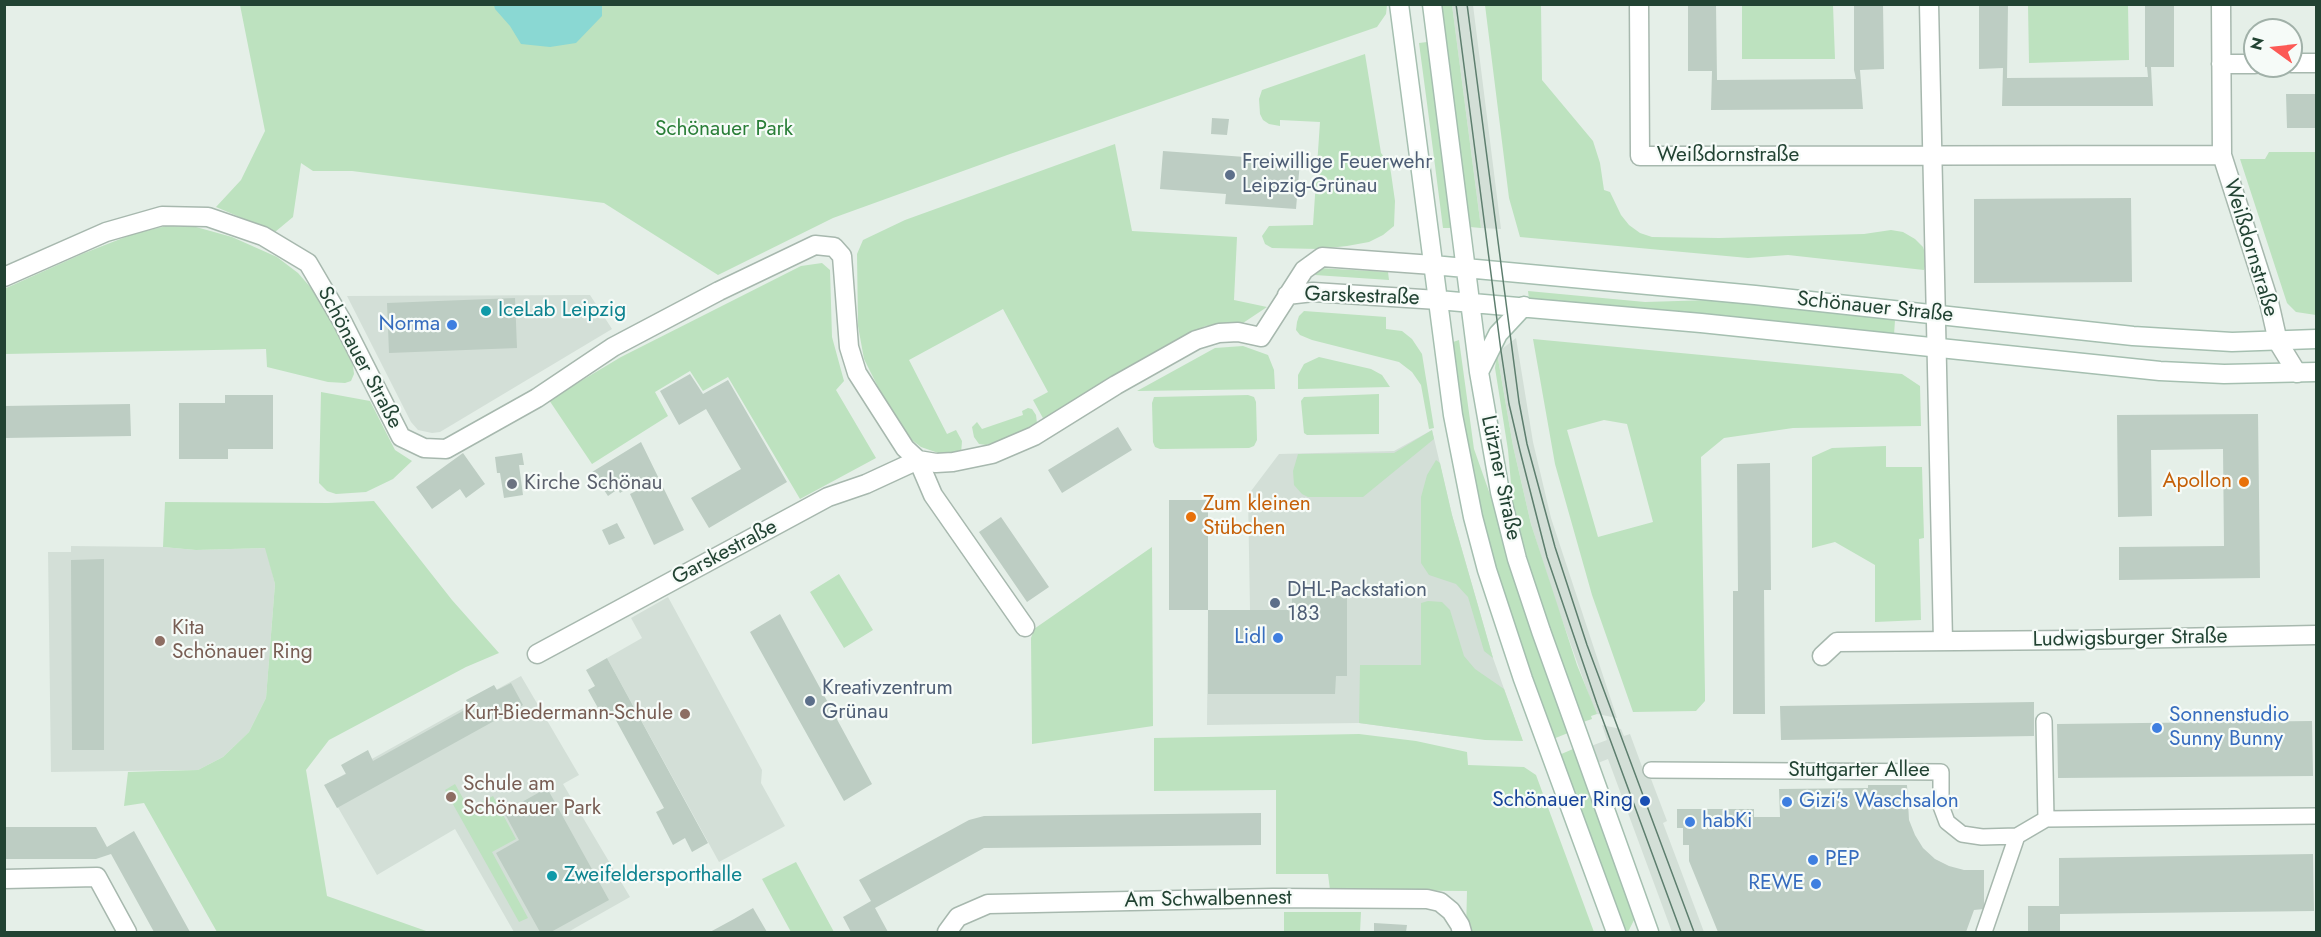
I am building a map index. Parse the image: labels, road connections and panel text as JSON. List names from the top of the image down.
{
  "streets": {
    "street": [
      "Weißdornstraße",
      "Garskestraße",
      "Schönauer Straße",
      "Lützner Straße",
      "Ludwigsburger Straße",
      "Stuttgarter Allee",
      "Am Schwalbennest"
    ]
  },
  "crossings": [
    ["Weißdornstraße", "Schönauer Straße"],
    ["Garskestraße", "Schönauer Straße"],
    ["Garskestraße", "Lützner Straße"],
    ["Schönauer Straße", "Lützner Straße"]
  ],
  "parks": ["Schönauer Park"],
  "places": [
    "Freiwillige Feuerwehr Leipzig-Grünau",
    "IceLab Leipzig",
    "Norma",
    "Apollon",
    "Kirche Schönau",
    "Zum kleinen Stübchen",
    "DHL-Packstation 183",
    "Lidl",
    "Kita Schönauer Ring",
    "Kreativzentrum Grünau",
    "Kurt-Biedermann-Schule",
    "Sonnenstudio Sunny Bunny",
    "Schule am Schönauer Park",
    "Schönauer Ring",
    "Gizi's Waschsalon",
    "habKi",
    "PEP",
    "Zweifeldersporthalle",
    "REWE"
  ],
  "north": "left"
}
